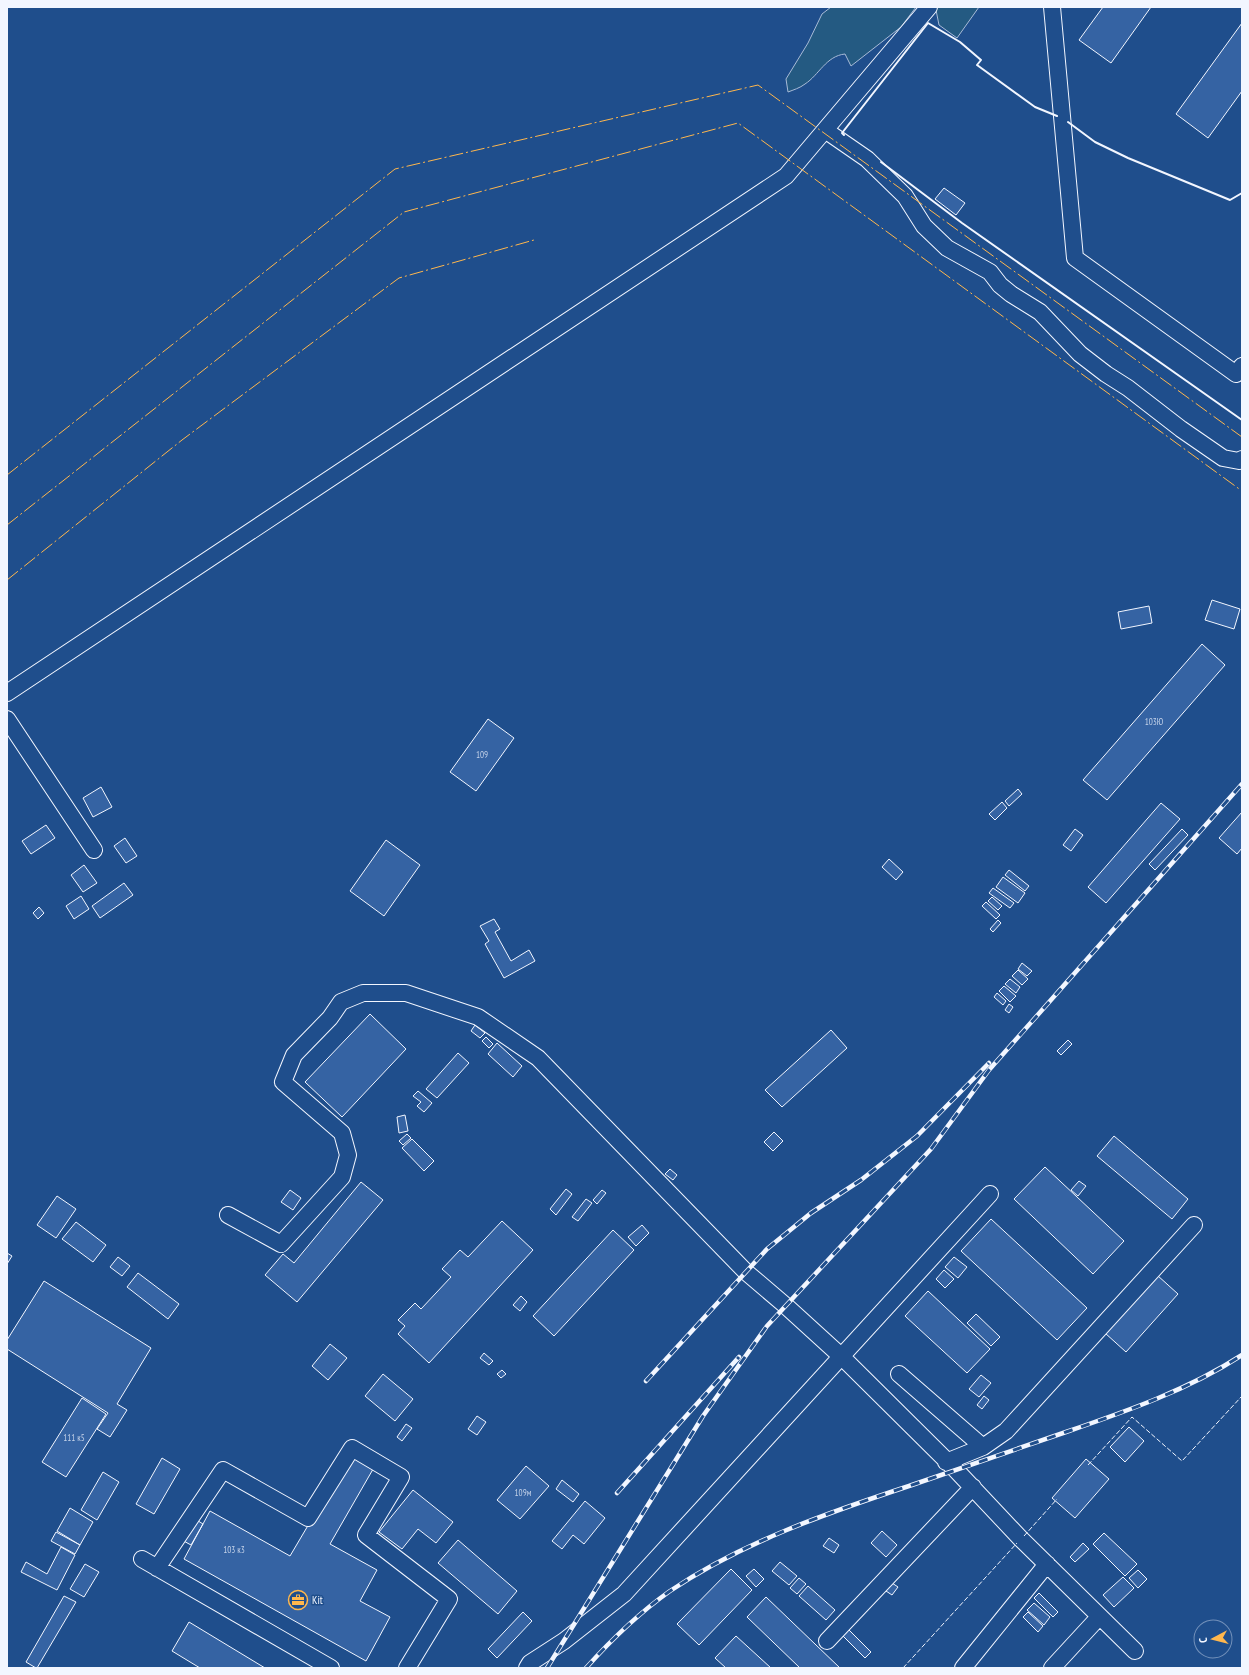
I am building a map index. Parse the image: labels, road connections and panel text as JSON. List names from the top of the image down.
{
  "places": {
    "office": ["Kit"]
  },
  "house_numbers": [
    "103Ю",
    "109",
    "111 к5",
    "109м",
    "103 к3"
  ],
  "north": "left"
}
